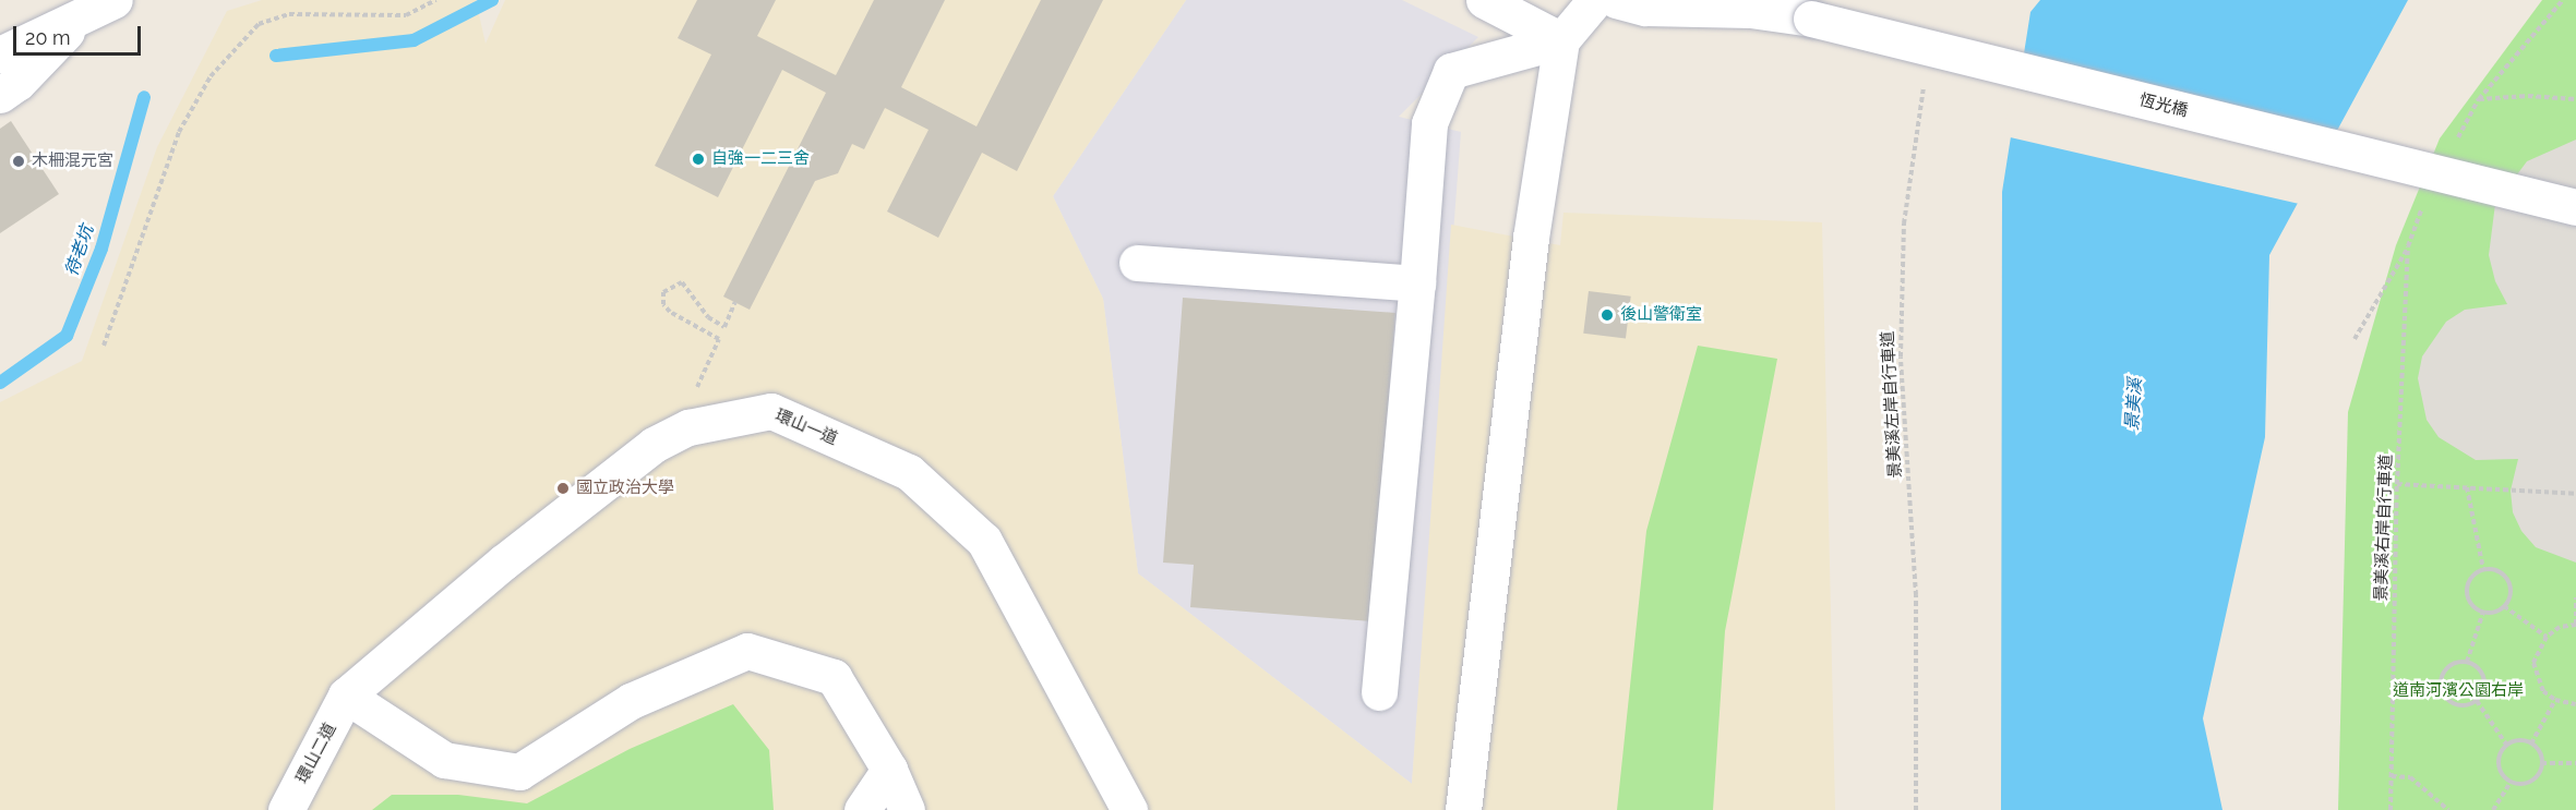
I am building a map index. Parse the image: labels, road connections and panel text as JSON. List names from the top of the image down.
{
  "streets": {
    "street": ["恆光橋", "環山一道", "環山二道"],
    "path": ["景美溪左岸自行車道", "景美溪右岸自行車道"]
  },
  "crossings": [
    ["環山一道", "環山二道"]
  ],
  "water": ["待老坑", "景美溪"],
  "parks": ["道南河濱公園右岸"],
  "places": [
    "自強一二三舍",
    "木柵混元宮",
    "後山警衛室",
    "國立政治大學"
  ],
  "scale_bar": "20 m"
}
